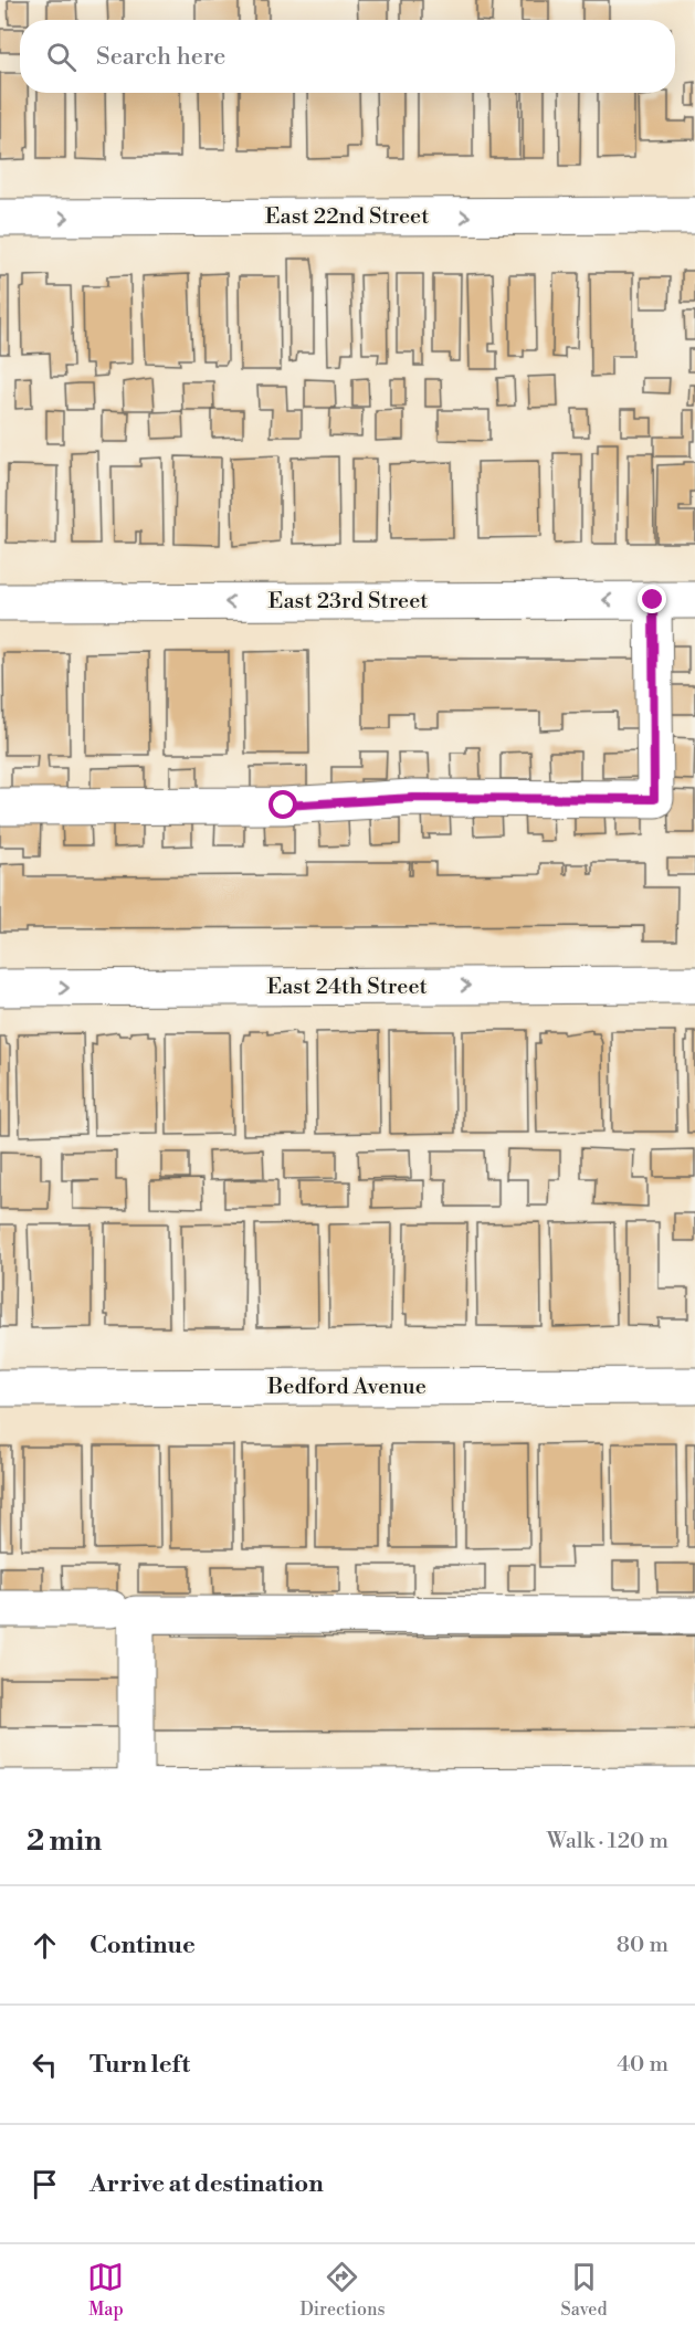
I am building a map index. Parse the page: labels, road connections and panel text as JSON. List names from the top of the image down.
{
  "streets": {
    "street": [
      "East 22nd Street",
      "East 23rd Street",
      "East 24th Street",
      "Bedford Avenue"
    ]
  },
  "one_way": ["East 22nd Street", "East 23rd Street", "East 24th Street"],
  "page": {
    "search": "Search here",
    "heading": ["2 min", "Walk · 120 m"],
    "list": [
      ["Continue", "80 m"],
      ["Turn left", "40 m"],
      "Arrive at destination"
    ],
    "nav": ["Map", "Directions", "Saved"]
  }
}
